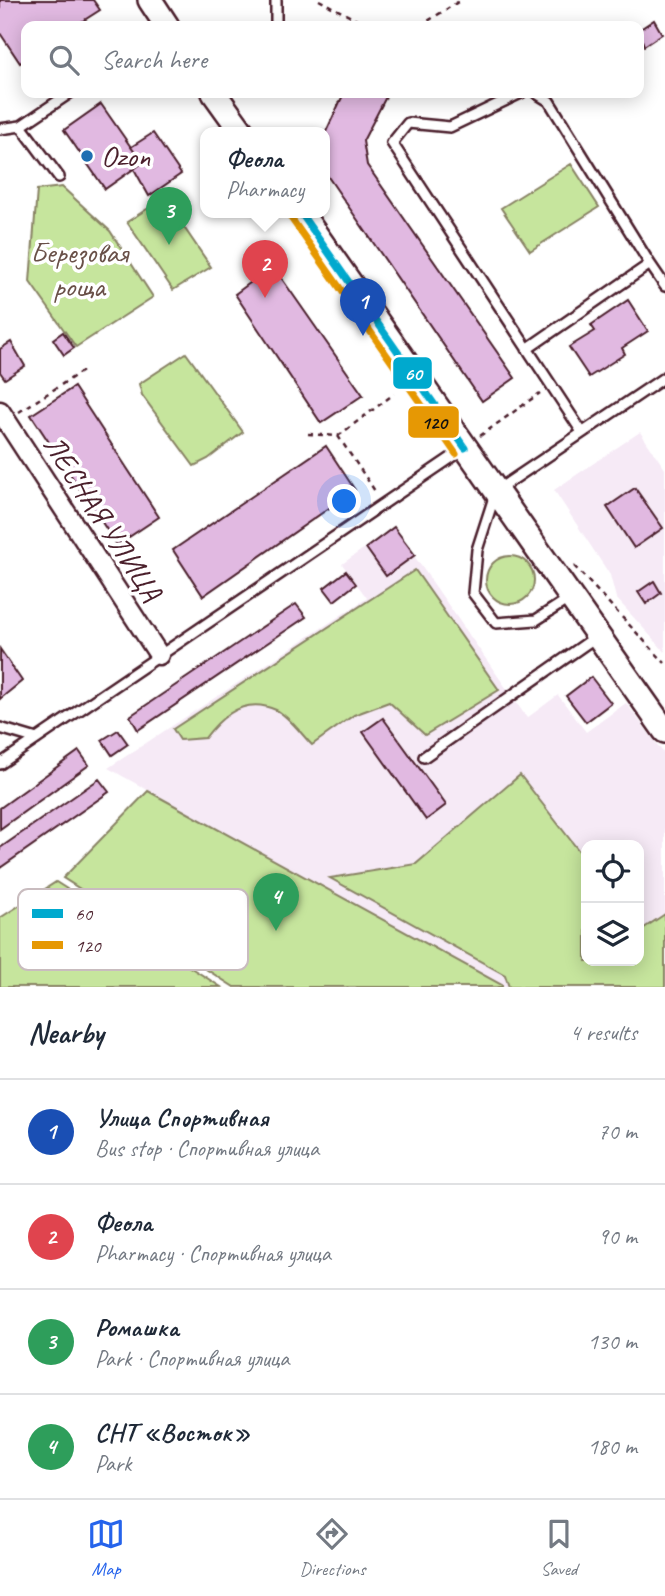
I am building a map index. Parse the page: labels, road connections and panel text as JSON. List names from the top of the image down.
{
  "streets": {
    "street": ["ЛЕСНАЯ УЛИЦА"]
  },
  "parks": ["Березовая роща"],
  "places": ["Ozon"],
  "lines": ["transit line 60", "transit line 120"],
  "legend": ["60", "120"],
  "page": {
    "search": "Search here",
    "popup": ["Феола", "Pharmacy"],
    "pins": [
      "3",
      "2",
      "1",
      "4"
    ],
    "heading": ["Nearby", "4 results"],
    "list": [
      {
        "mark": "1",
        "name": "Улица Спортивная",
        "note": "Bus stop · Спортивная улица",
        "value": "70 m"
      },
      {
        "mark": "2",
        "name": "Феола",
        "note": "Pharmacy · Спортивная улица",
        "value": "90 m"
      },
      {
        "mark": "3",
        "name": "Ромашка",
        "note": "Park · Спортивная улица",
        "value": "130 m"
      },
      {
        "mark": "4",
        "name": "СНТ «Восток»",
        "note": "Park",
        "value": "180 m"
      }
    ],
    "nav": ["Map", "Directions", "Saved"]
  }
}
